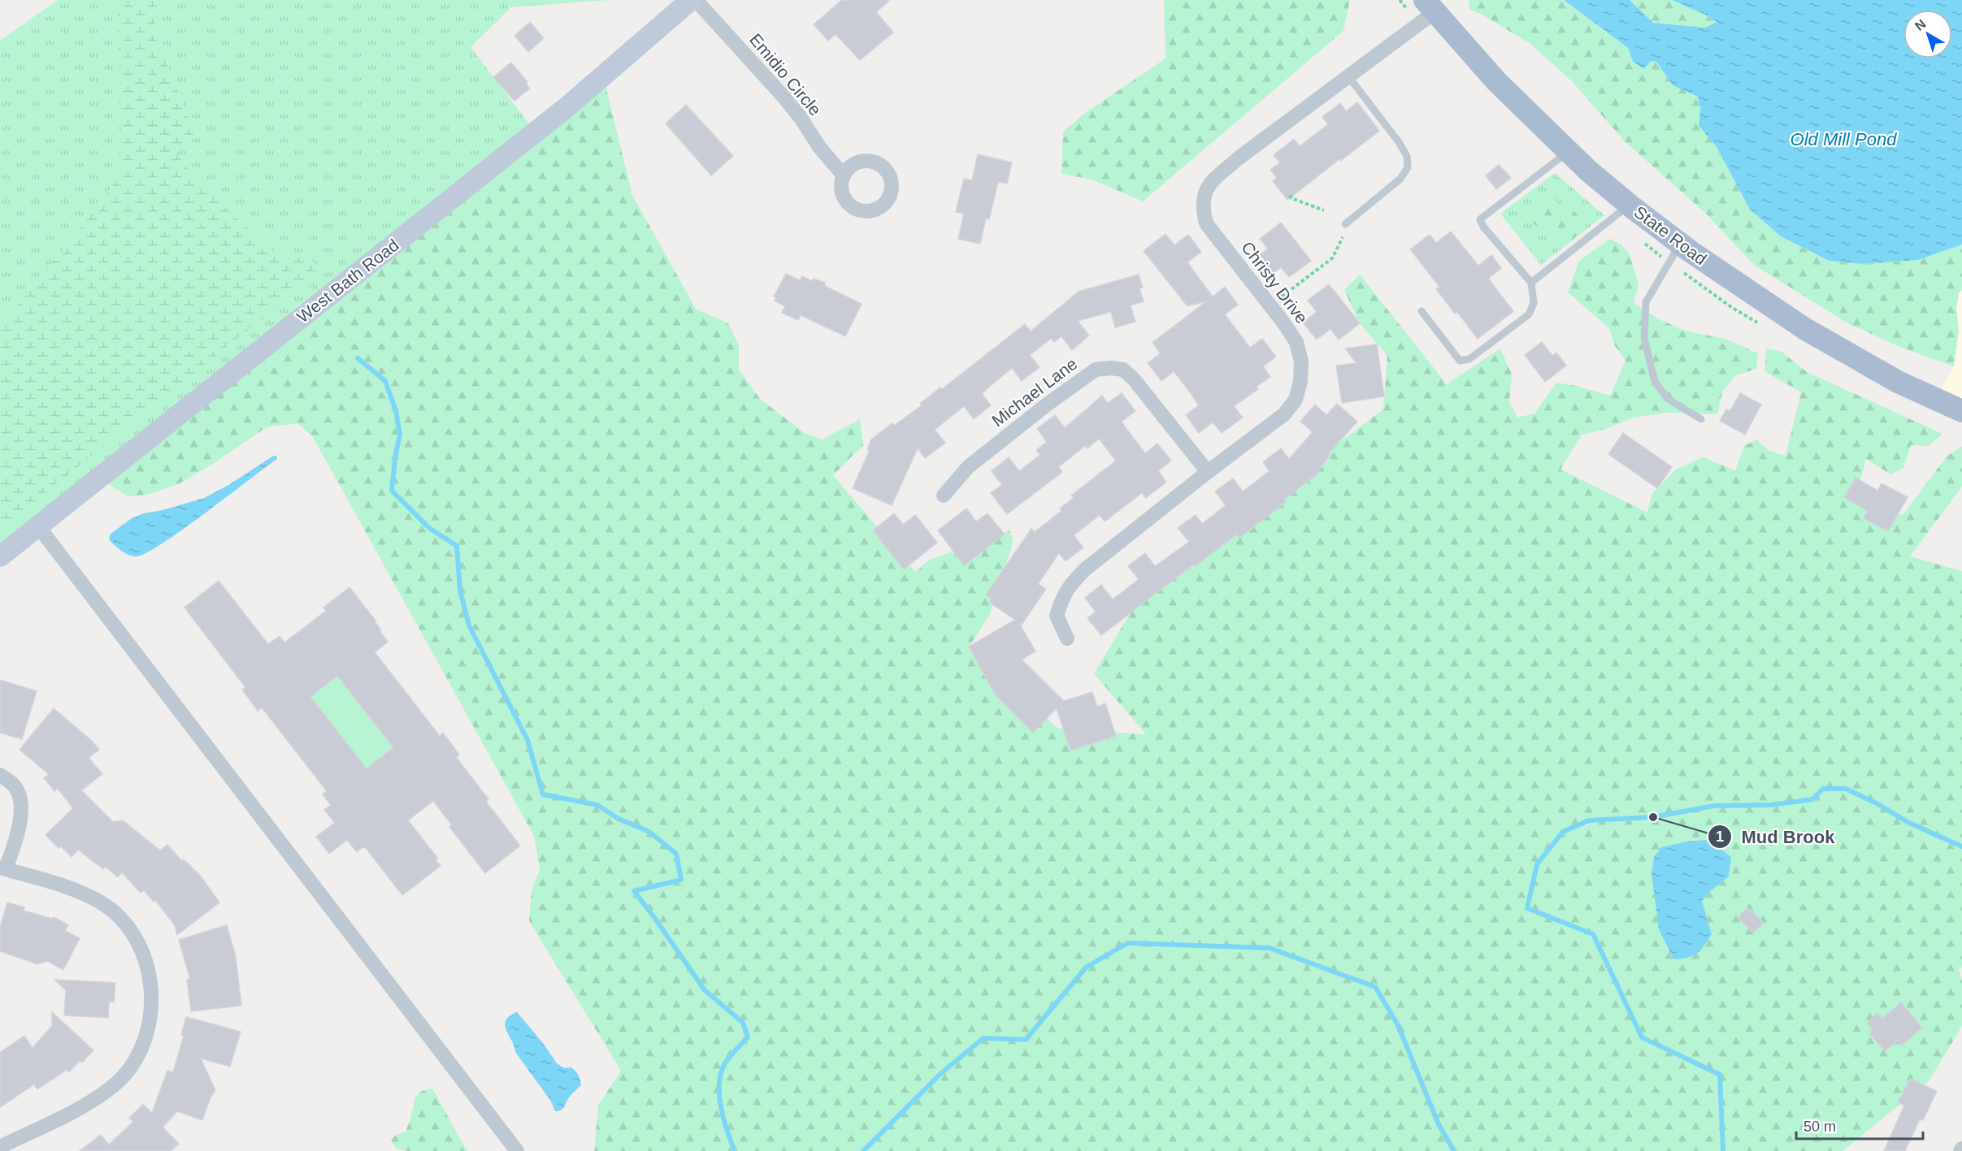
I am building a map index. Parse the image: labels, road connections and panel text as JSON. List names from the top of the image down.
{
  "streets": {
    "main road": ["State Road"],
    "street": [
      "Emidio Circle",
      "West Bath Road",
      "Christy Drive",
      "Michael Lane"
    ]
  },
  "crossings": [
    ["State Road", "Christy Drive"],
    ["Christy Drive", "Michael Lane"]
  ],
  "water": ["Old Mill Pond"],
  "places": ["Mud Brook"],
  "scale_bar": "50 m",
  "north": "top left"
}
